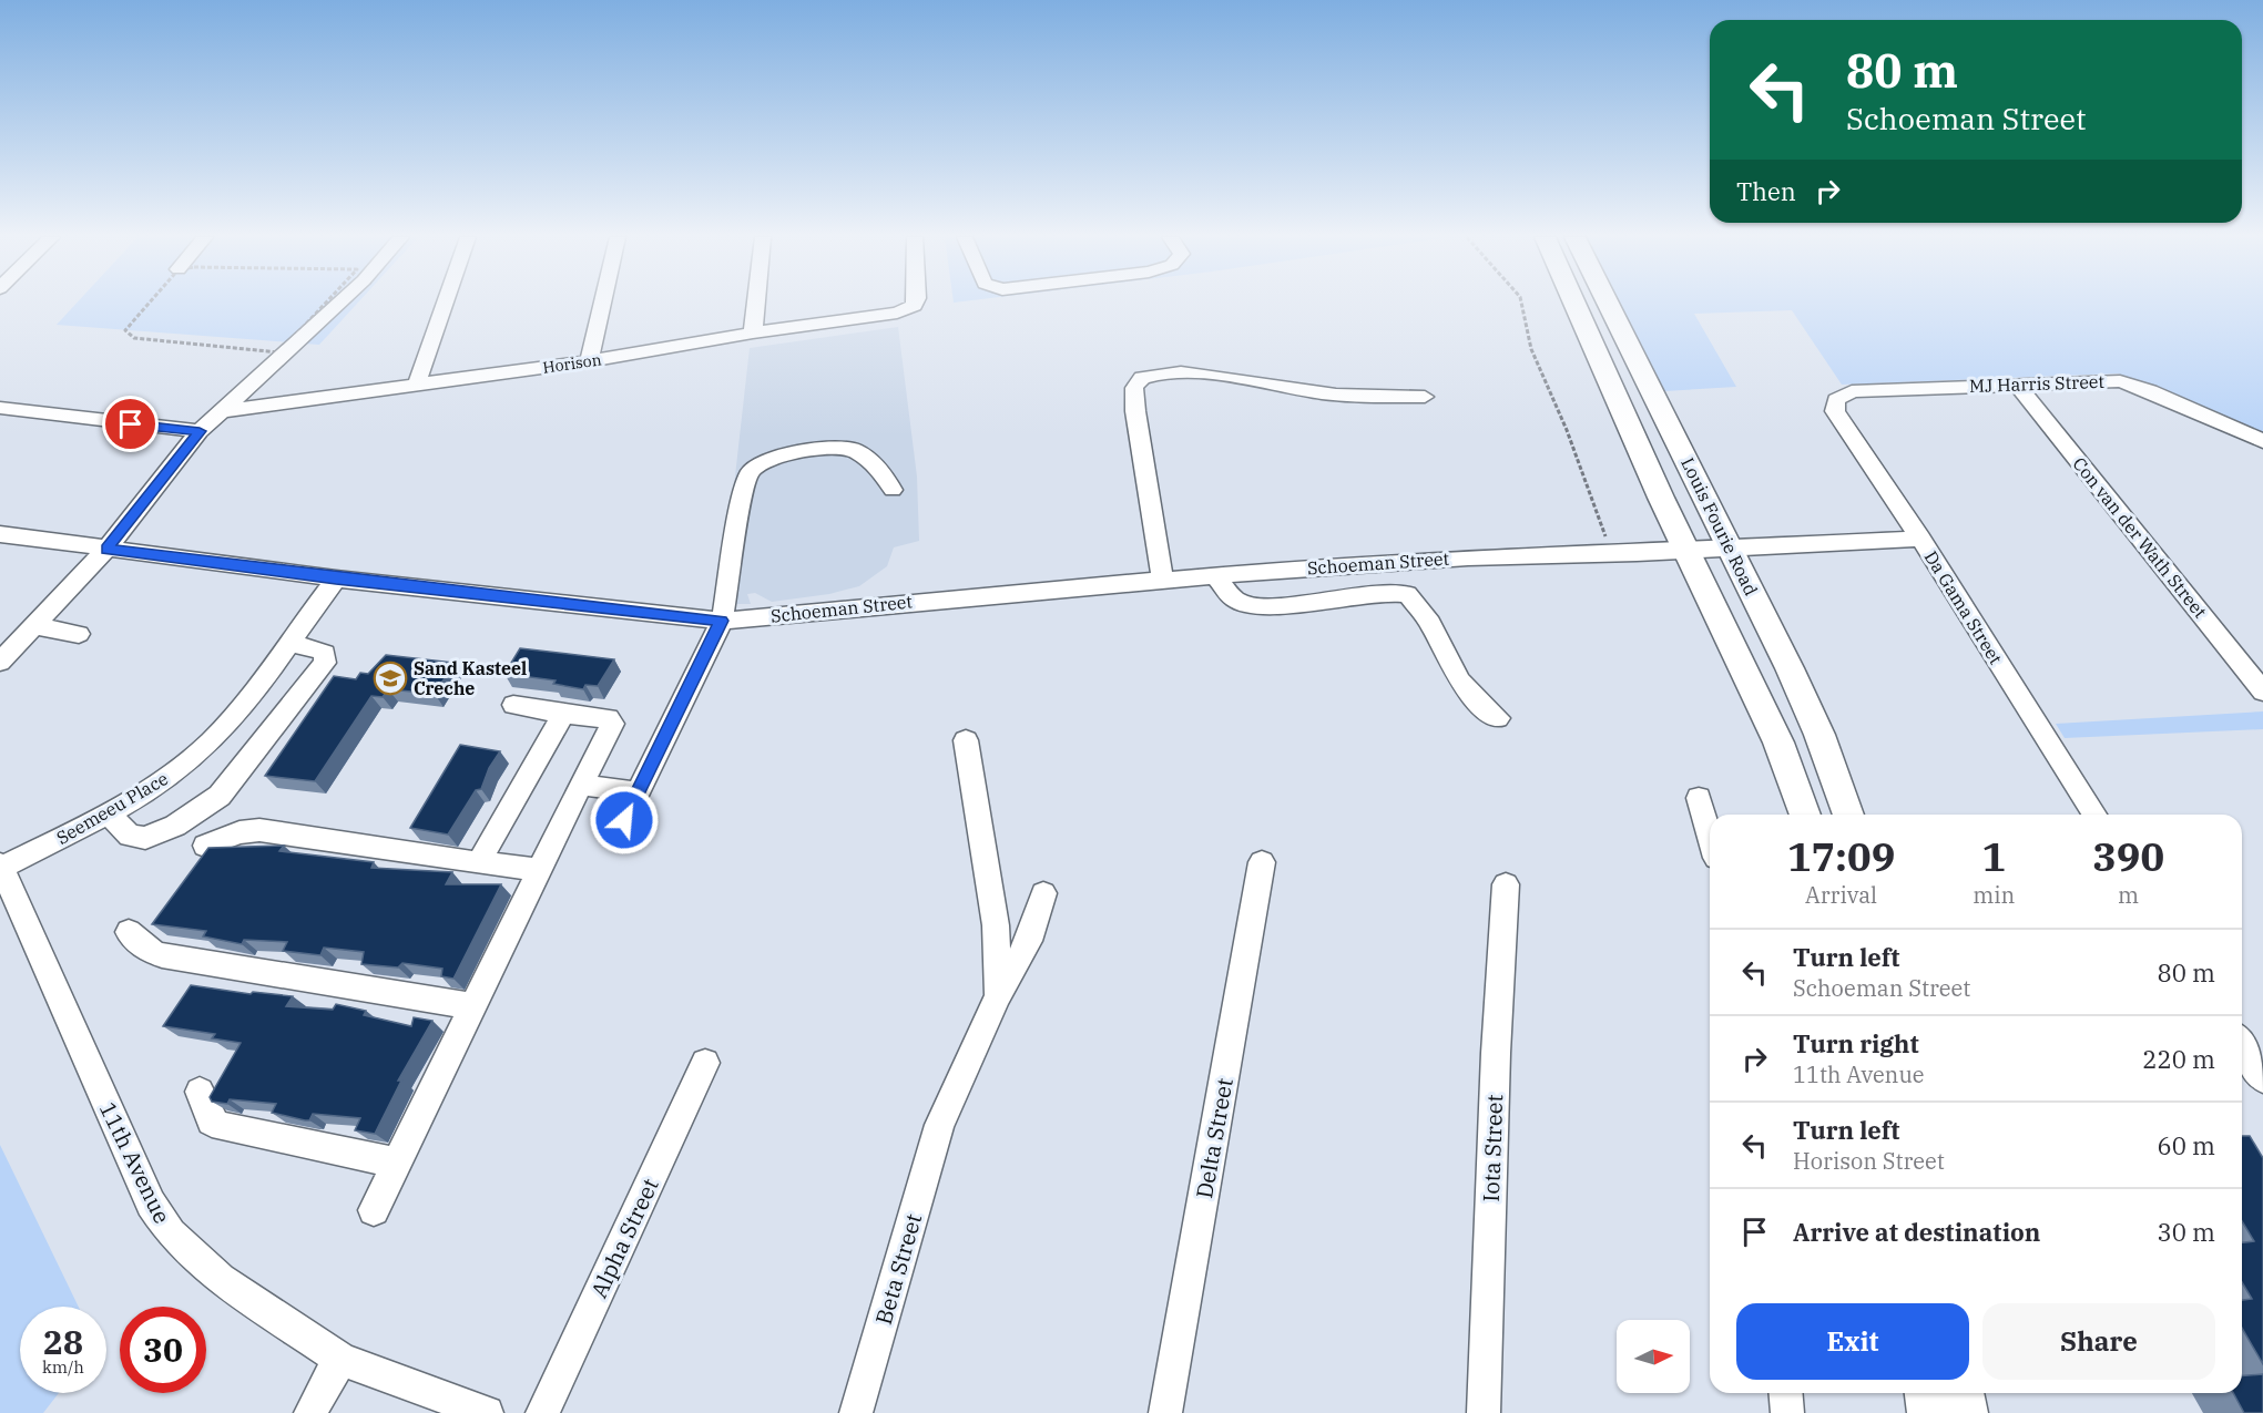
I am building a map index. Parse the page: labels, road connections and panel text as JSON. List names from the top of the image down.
{
  "streets": {
    "main road": ["Louis Fourie Road"],
    "street": [
      "Horison",
      "MJ Harris Street",
      "Con van der Wath Street",
      "Schoeman Street",
      "Da Gama Street",
      "Seemeeu Place",
      "Delta Street",
      "Iota Street",
      "11th Avenue",
      "Alpha Street",
      "Beta Street"
    ]
  },
  "crossings": [
    ["MJ Harris Street", "Con van der Wath Street"],
    ["MJ Harris Street", "Da Gama Street"],
    ["Louis Fourie Road", "Schoeman Street"],
    ["Schoeman Street", "Da Gama Street"],
    ["Schoeman Street", "Seemeeu Place"],
    ["Seemeeu Place", "11th Avenue"]
  ],
  "places": {
    "school or university": ["Sand Kasteel Creche"]
  },
  "north": "right",
  "page": {
    "turn": ["80 m", "Schoeman Street"],
    "then": "Then",
    "eta": [
      "17:09",
      "Arrival",
      "1",
      "min",
      "390",
      "m"
    ],
    "list": [
      {
        "name": "Turn left",
        "note": "Schoeman Street",
        "value": "80 m"
      },
      {
        "name": "Turn right",
        "note": "11th Avenue",
        "value": "220 m"
      },
      {
        "name": "Turn left",
        "note": "Horison Street",
        "value": "60 m"
      },
      {
        "name": "Arrive at destination",
        "value": "30 m"
      }
    ],
    "buttons": ["Exit", "Share"],
    "speed": "28 km/h",
    "limit": "30"
  }
}
